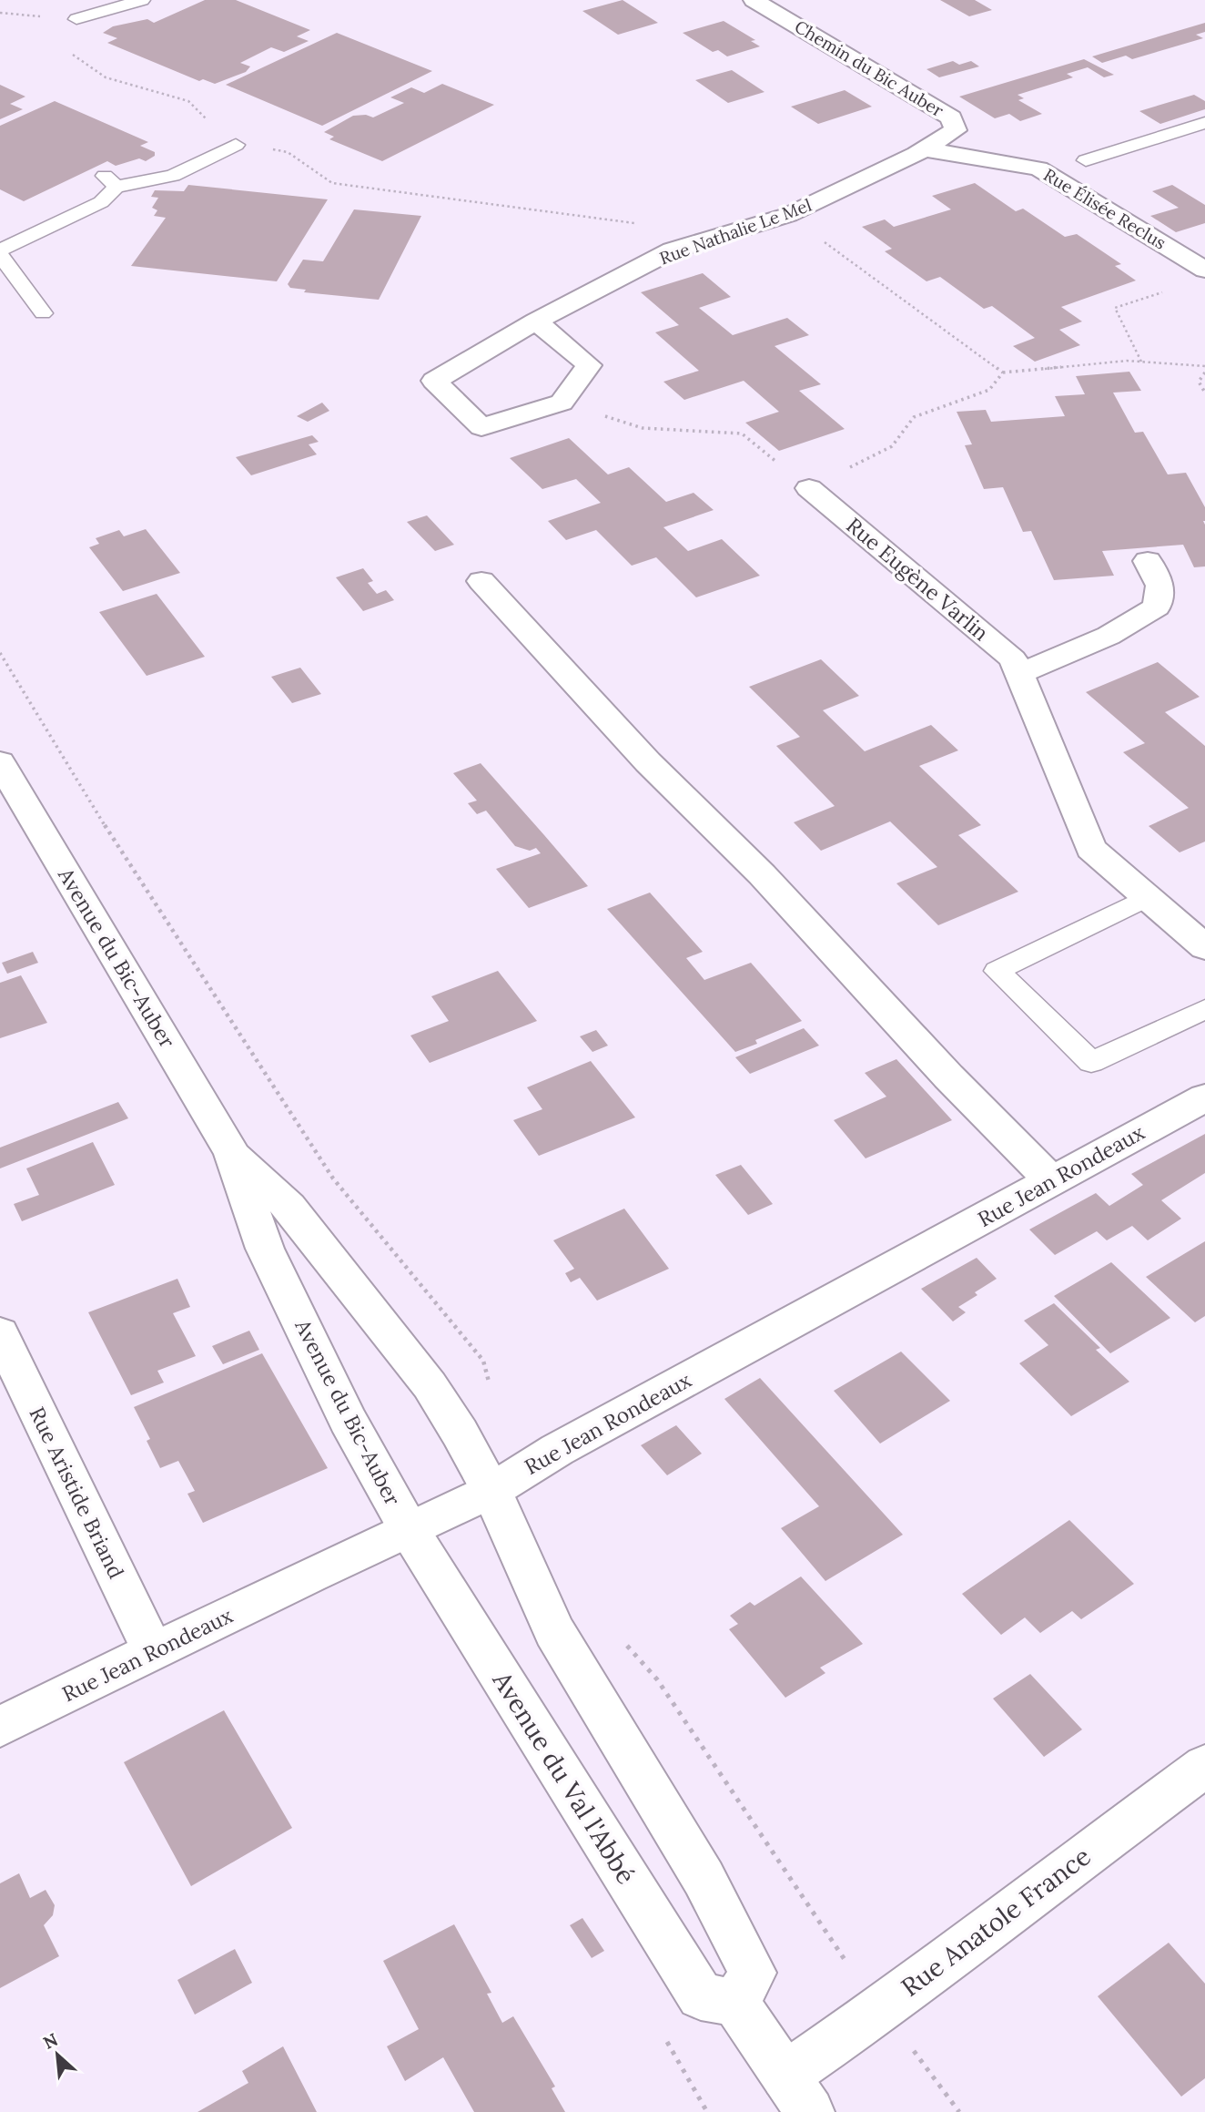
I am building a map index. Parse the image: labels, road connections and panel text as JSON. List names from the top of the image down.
{
  "streets": {
    "street": [
      "Chemin du Bic Auber",
      "Rue Élisée Reclus",
      "Rue Nathalie Le Mel",
      "Rue Eugène Varlin",
      "Avenue du Bic-Auber",
      "Rue Jean Rondeaux",
      "Rue Aristide Briand",
      "Avenue du Val l'Abbé",
      "Rue Anatole France"
    ]
  },
  "crossings": [
    ["Chemin du Bic Auber", "Rue Nathalie Le Mel"],
    ["Rue Élisée Reclus", "Rue Nathalie Le Mel"],
    ["Avenue du Bic-Auber", "Rue Jean Rondeaux"],
    ["Avenue du Bic-Auber", "Avenue du Val l'Abbé"],
    ["Rue Jean Rondeaux", "Rue Aristide Briand"],
    ["Rue Jean Rondeaux", "Avenue du Val l'Abbé"]
  ],
  "north": "top left"
}
